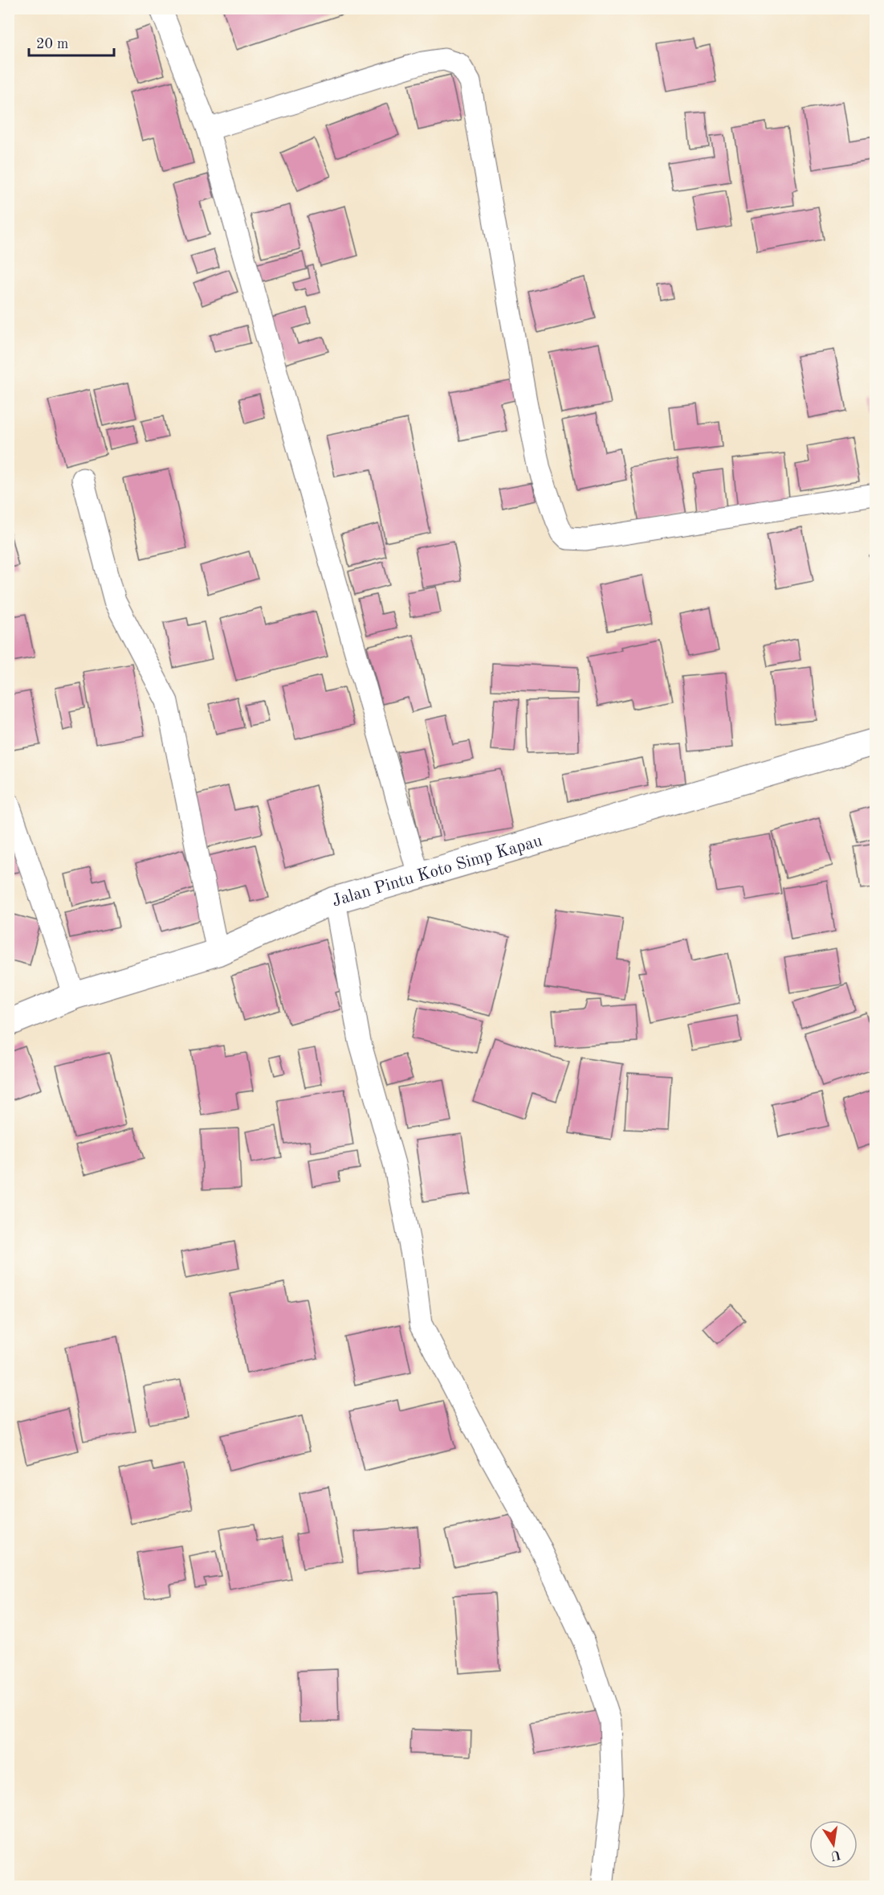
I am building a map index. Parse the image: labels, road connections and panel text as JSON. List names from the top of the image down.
{
  "streets": {
    "street": ["Jalan Pintu Koto Simp Kapau"]
  },
  "scale_bar": "20 m",
  "north": "bottom"
}
